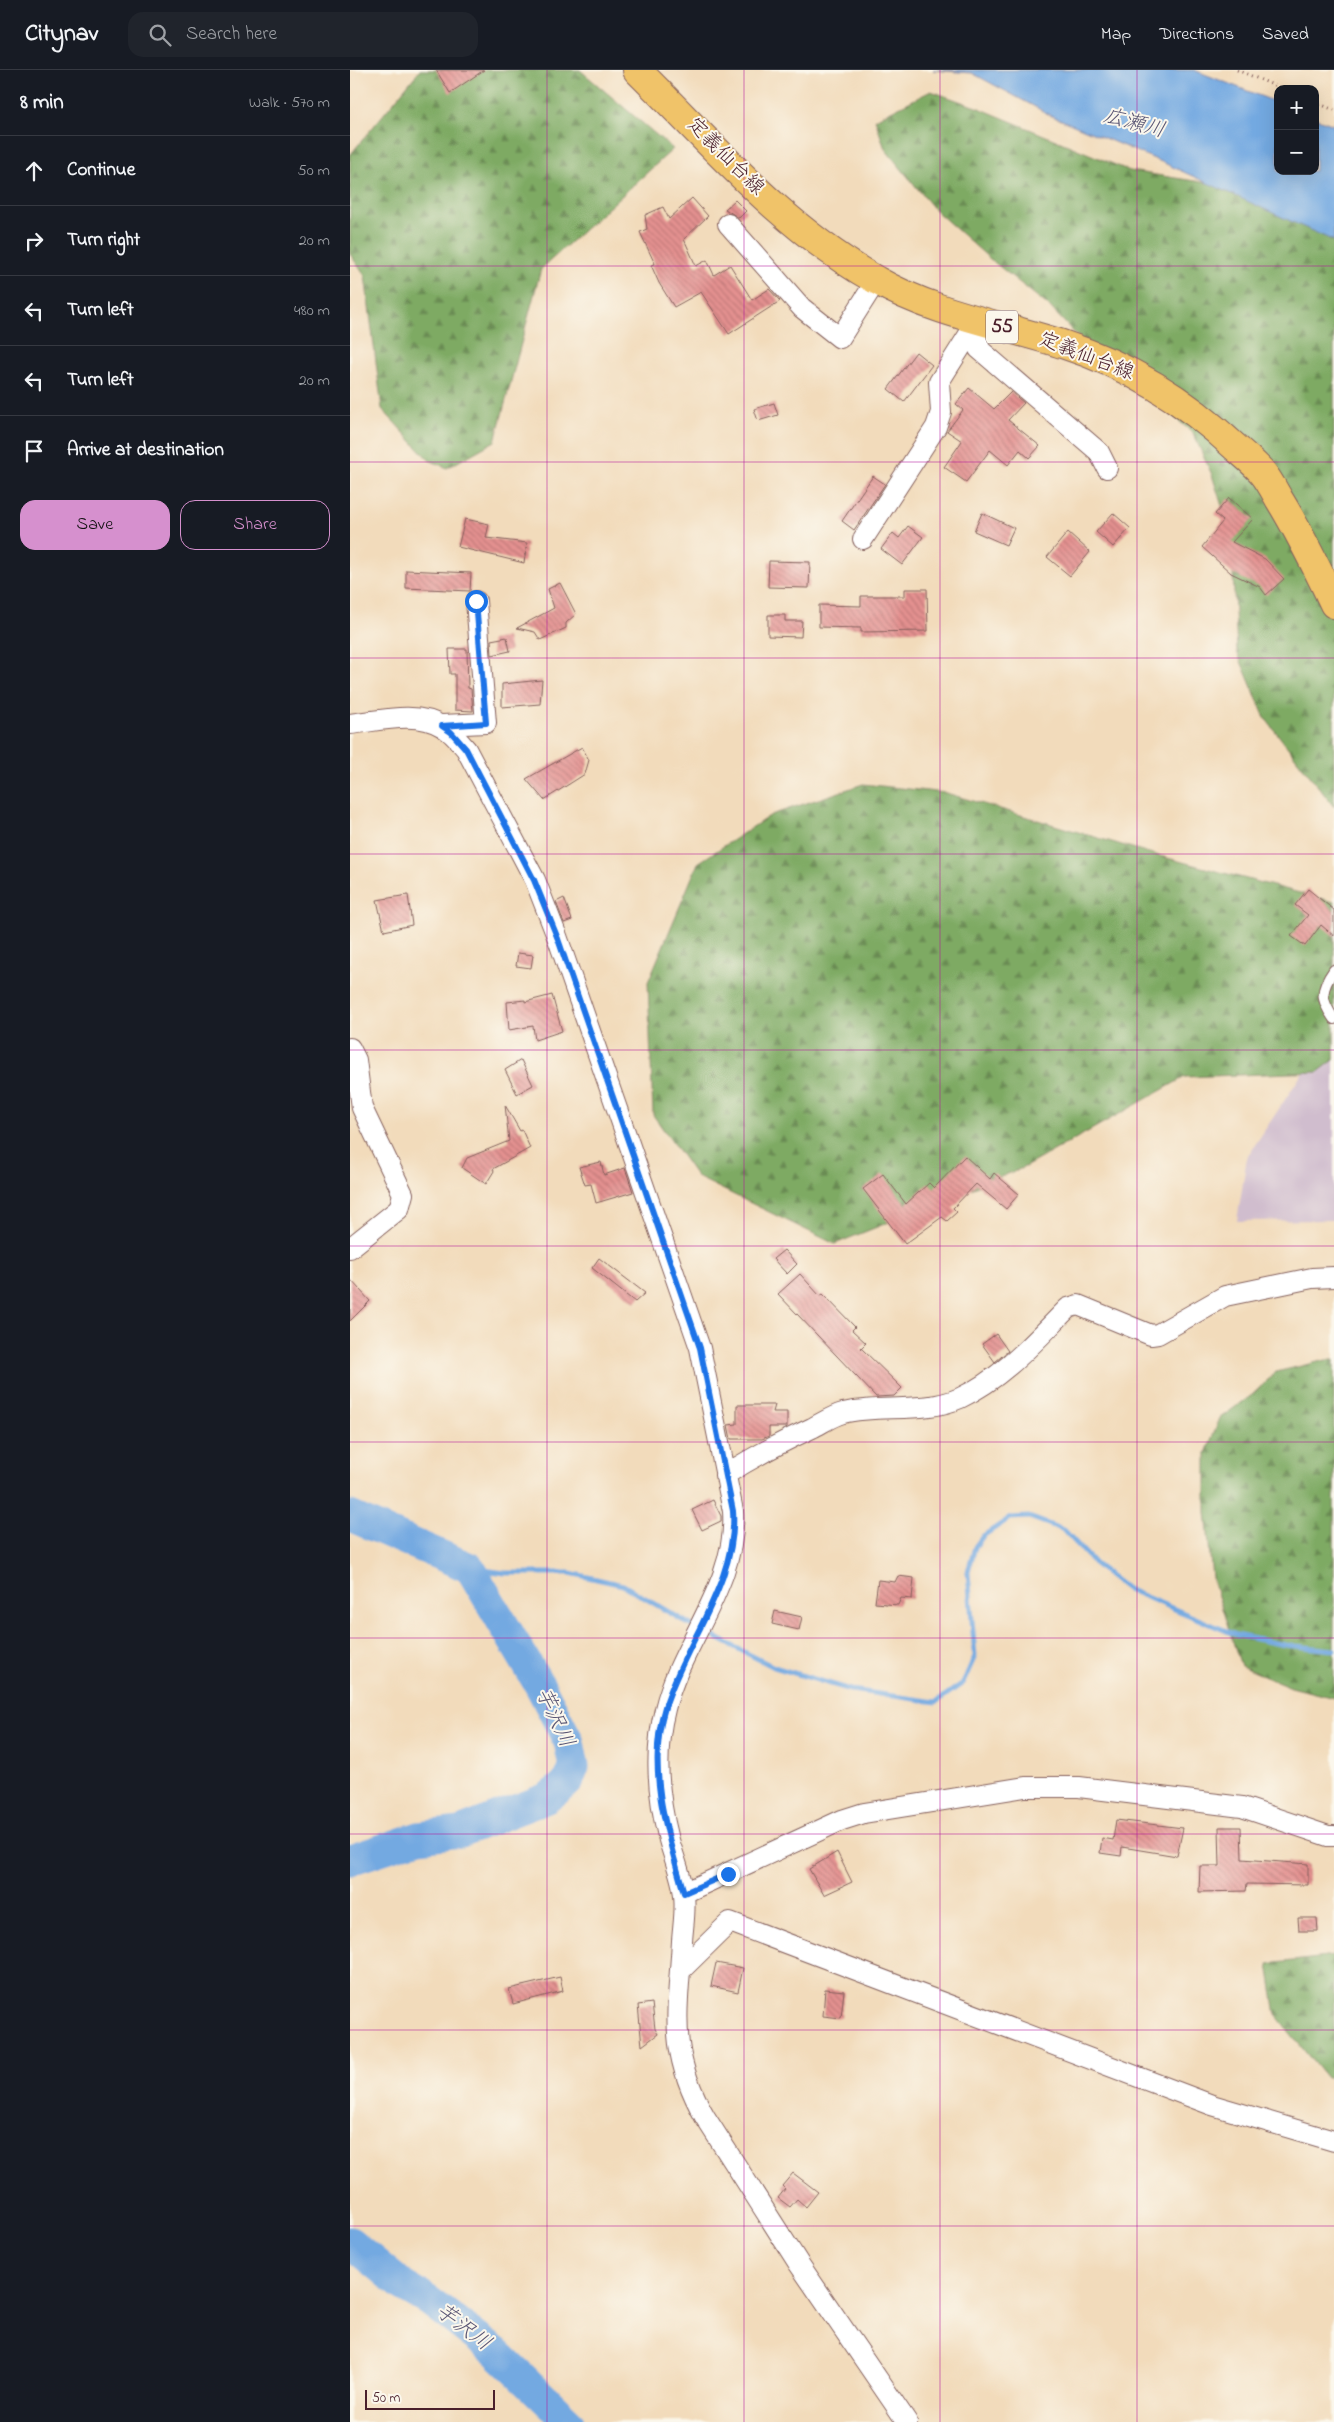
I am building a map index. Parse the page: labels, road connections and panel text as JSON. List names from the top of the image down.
{
  "streets": {
    "main road": ["定義仙台線", "55"]
  },
  "water": ["広瀬川", "芋沢川"],
  "scale_bar": "50 m",
  "page": {
    "header": "Citynav",
    "search": "Search here",
    "nav": ["Map", "Directions", "Saved"],
    "heading": ["8 min", "Walk · 570 m"],
    "map_buttons": ["+", "−"],
    "list": [
      ["Continue", "50 m"],
      ["Turn right", "20 m"],
      ["Turn left", "480 m"],
      ["Turn left", "20 m"],
      "Arrive at destination"
    ],
    "buttons": ["Save", "Share"],
    "scale": "50 m"
  }
}
